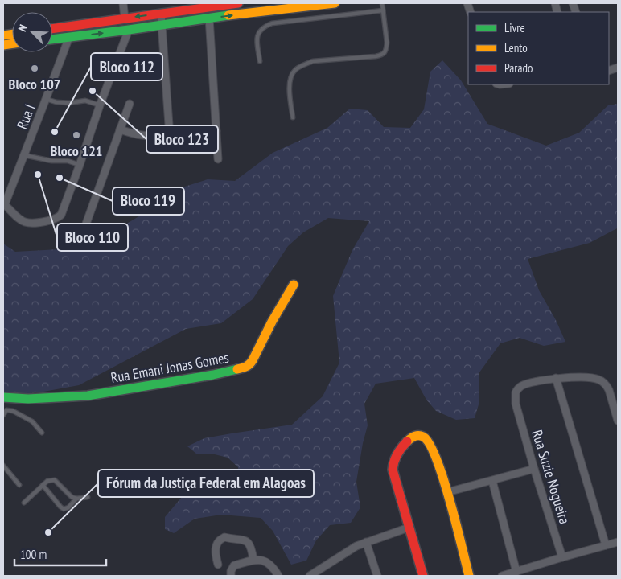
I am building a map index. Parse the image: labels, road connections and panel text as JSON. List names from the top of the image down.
{
  "streets": {
    "street": ["Rua I", "Rua Emani Jonas Gomes", "Rua Suzie Nogueira"]
  },
  "places": [
    "Bloco 107",
    "Bloco 123",
    "Bloco 112",
    "Bloco 121",
    "Bloco 110",
    "Bloco 119",
    "Fórum da Justiça Federal em Alagoas"
  ],
  "legend": ["Livre", "Lento", "Parado"],
  "scale_bar": "100 m",
  "north": "top left"
}
